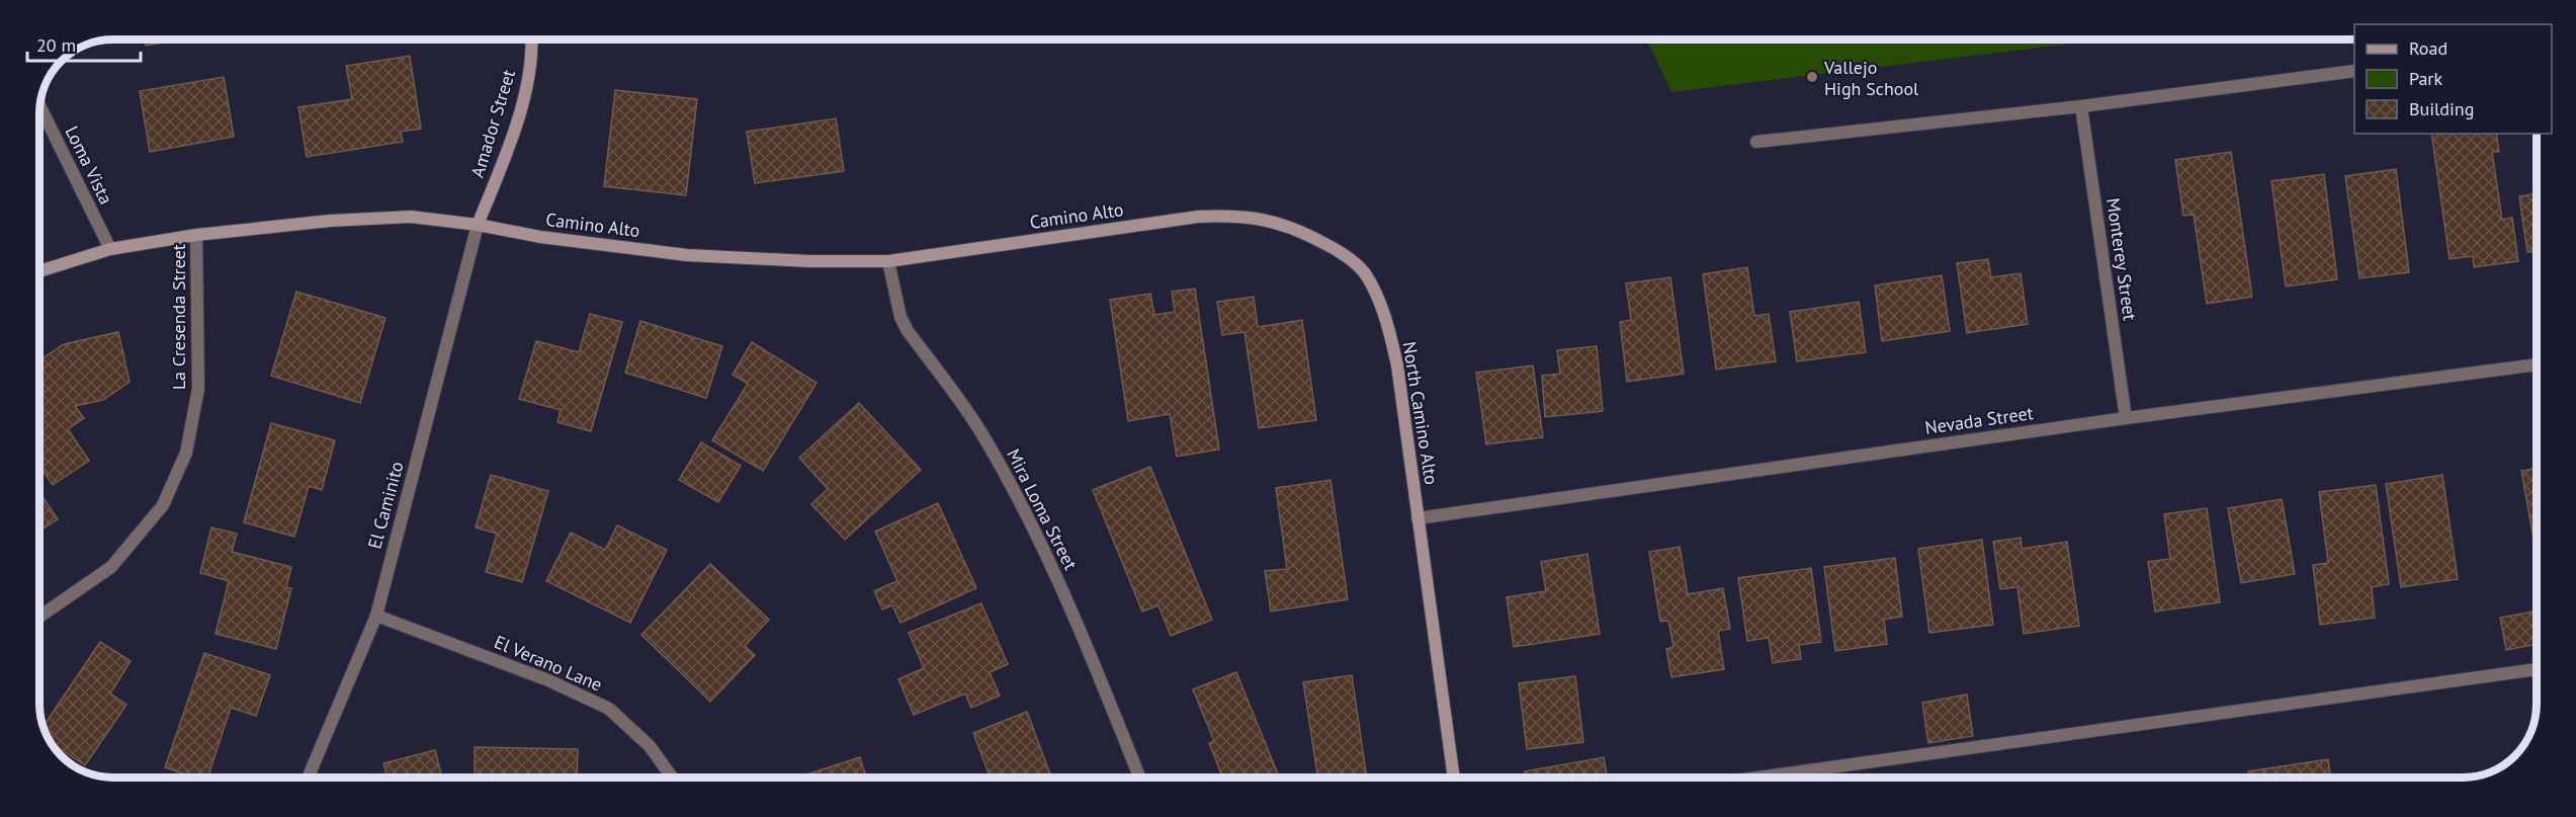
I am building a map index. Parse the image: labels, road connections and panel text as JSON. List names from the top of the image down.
{
  "streets": {
    "street": [
      "Amador Street",
      "Loma Vista",
      "Camino Alto",
      "Monterey Street",
      "La Cresenda Street",
      "North Camino Alto",
      "Nevada Street",
      "El Caminito",
      "Mira Loma Street",
      "El Verano Lane"
    ]
  },
  "crossings": [
    ["Amador Street", "Camino Alto"],
    ["Amador Street", "El Caminito"],
    ["Loma Vista", "Camino Alto"],
    ["Camino Alto", "La Cresenda Street"],
    ["Camino Alto", "North Camino Alto"],
    ["Camino Alto", "El Caminito"],
    ["Camino Alto", "Mira Loma Street"],
    ["Monterey Street", "Nevada Street"],
    ["North Camino Alto", "Nevada Street"],
    ["El Caminito", "El Verano Lane"]
  ],
  "places": ["Vallejo High School"],
  "legend": ["Road", "Park", "Building"],
  "scale_bar": "20 m"
}
